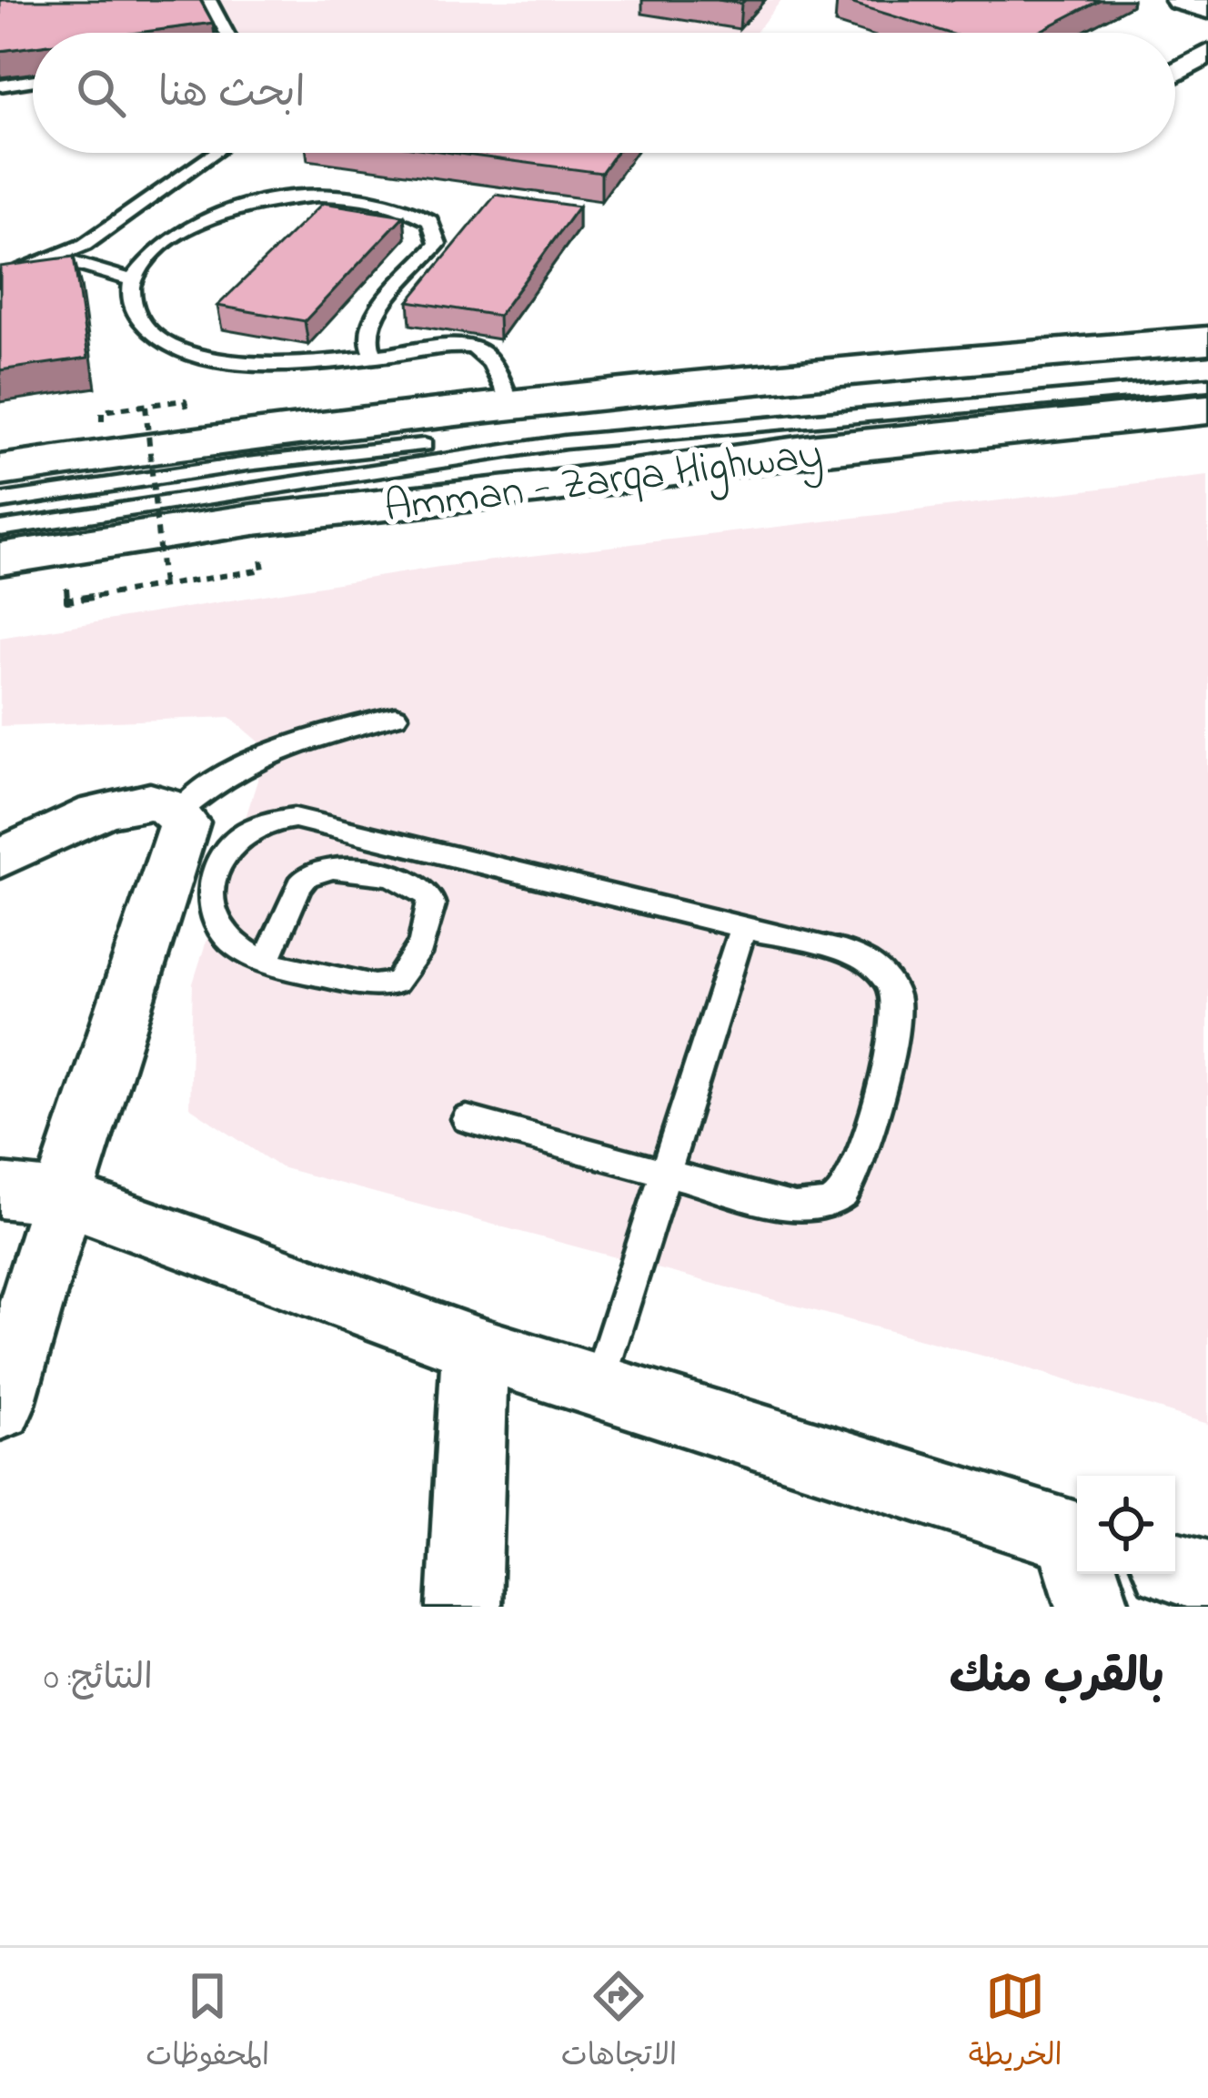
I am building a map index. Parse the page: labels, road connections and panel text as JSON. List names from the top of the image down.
{
  "streets": {
    "main road": ["Amman - Zarqa Highway"]
  },
  "page": {
    "search": "ابحث هنا",
    "heading": ["بالقرب منك", "النتائج: 0"],
    "nav": ["الخريطة", "الاتجاهات", "المحفوظات"]
  }
}
